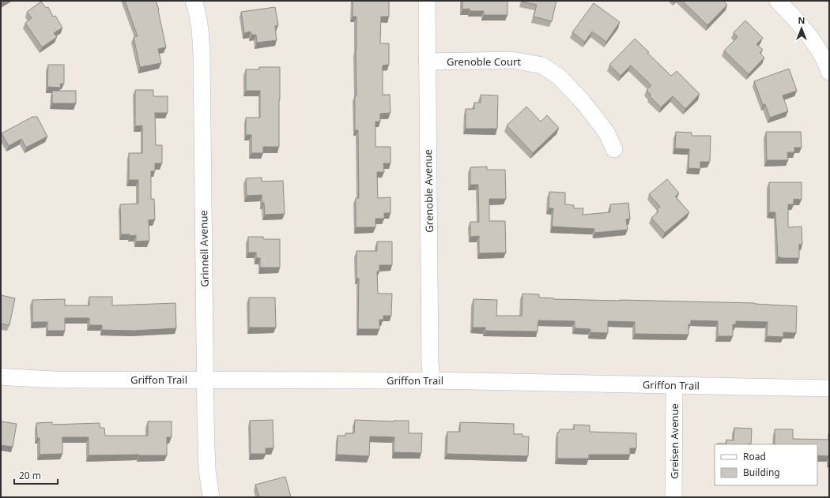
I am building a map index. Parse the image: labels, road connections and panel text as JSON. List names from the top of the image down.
{
  "streets": {
    "street": [
      "Grenoble Court",
      "Grenoble Avenue",
      "Grinnell Avenue",
      "Griffon Trail",
      "Greisen Avenue"
    ]
  },
  "crossings": [
    ["Grenoble Court", "Grenoble Avenue"],
    ["Grenoble Avenue", "Griffon Trail"],
    ["Grinnell Avenue", "Griffon Trail"],
    ["Griffon Trail", "Greisen Avenue"]
  ],
  "legend": ["Road", "Building"],
  "scale_bar": "20 m",
  "north": "top"
}
